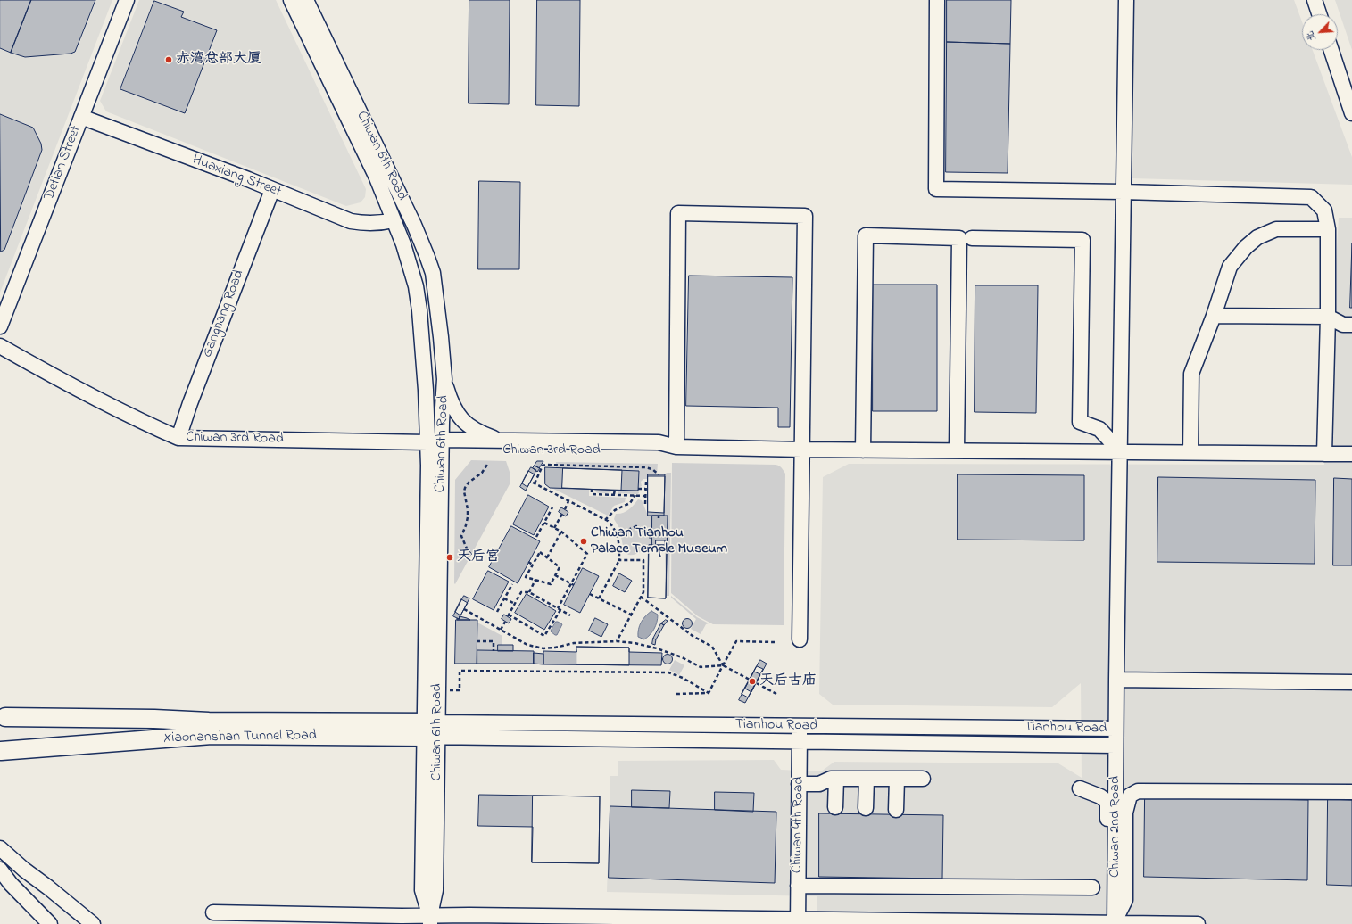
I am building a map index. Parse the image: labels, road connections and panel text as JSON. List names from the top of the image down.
{
  "streets": {
    "main road": ["Xiaonanshan Tunnel Road"],
    "street": [
      "Chiwan 6th Road",
      "Detian Street",
      "Huaxiang Street",
      "Ganghang Road",
      "Chiwan 3rd Road",
      "Tianhou Road",
      "Chiwan 4th Road",
      "Chiwan 2nd Road"
    ]
  },
  "crossings": [
    ["Chiwan 6th Road", "Huaxiang Street"],
    ["Chiwan 6th Road", "Chiwan 3rd Road"],
    ["Chiwan 6th Road", "Tianhou Road"],
    ["Chiwan 6th Road", "Xiaonanshan Tunnel Road"],
    ["Detian Street", "Huaxiang Street"],
    ["Huaxiang Street", "Ganghang Road"],
    ["Ganghang Road", "Chiwan 3rd Road"],
    ["Chiwan 3rd Road", "Chiwan 2nd Road"],
    ["Tianhou Road", "Xiaonanshan Tunnel Road"],
    ["Tianhou Road", "Chiwan 4th Road"],
    ["Tianhou Road", "Chiwan 2nd Road"]
  ],
  "places": [
    "赤湾总部大厦",
    "Chiwan Tianhou Palace Temple Museum",
    "天后宫",
    "天后古庙"
  ],
  "north": "bottom left"
}
